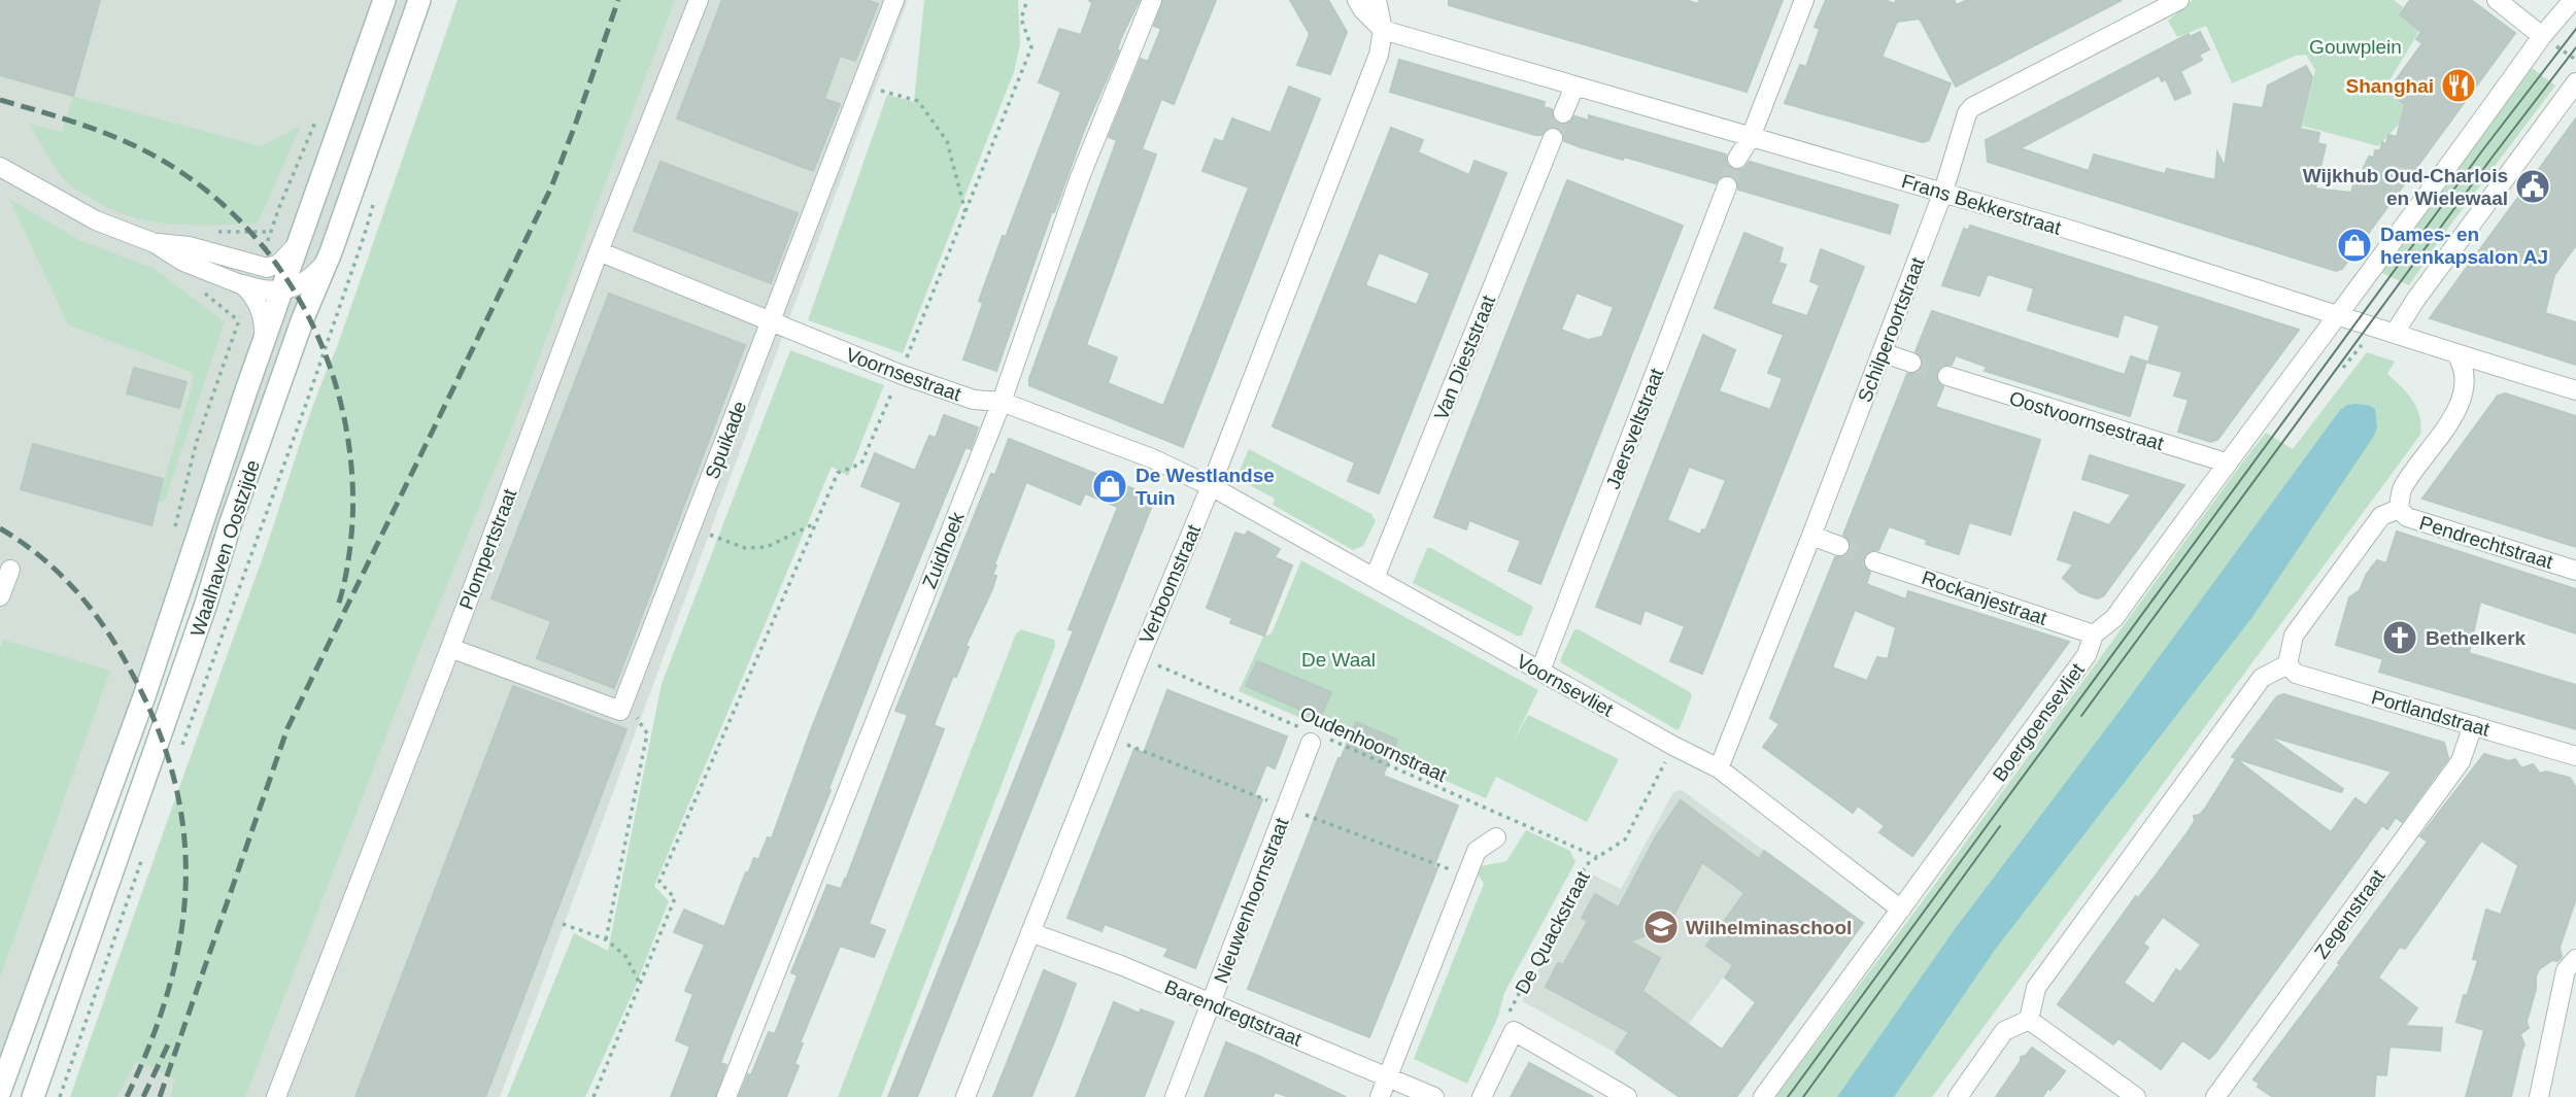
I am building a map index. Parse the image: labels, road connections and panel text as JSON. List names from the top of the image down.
{
  "streets": {
    "main road": ["Waalhaven Oostzijde"],
    "street": [
      "Frans Bekkerstraat",
      "Schilperoortstraat",
      "Van Dieststraat",
      "Voornsestraat",
      "Oostvoornsestraat",
      "Jaersveltstraat",
      "Spuikade",
      "Pendrechtstraat",
      "Plompertstraat",
      "Zuidhoek",
      "Verboomstraat",
      "Rockanjestraat",
      "Voornsevliet",
      "Portlandstraat",
      "Boergoensevliet",
      "Nieuwenhoornstraat",
      "Zegenstraat",
      "Barendregtstraat"
    ],
    "path": ["Oudenhoornstraat", "De Quackstraat"]
  },
  "crossings": [
    ["Frans Bekkerstraat", "Schilperoortstraat"],
    ["Frans Bekkerstraat", "Verboomstraat"],
    ["Frans Bekkerstraat", "Boergoensevliet"],
    ["Schilperoortstraat", "Voornsevliet"],
    ["Van Dieststraat", "Voornsevliet"],
    ["Voornsestraat", "Spuikade"],
    ["Voornsestraat", "Plompertstraat"],
    ["Voornsestraat", "Zuidhoek"],
    ["Voornsestraat", "Verboomstraat"],
    ["Voornsestraat", "Voornsevliet"],
    ["Oostvoornsestraat", "Boergoensevliet"],
    ["Jaersveltstraat", "Voornsevliet"],
    ["Verboomstraat", "Voornsevliet"],
    ["Verboomstraat", "Oudenhoornstraat"],
    ["Verboomstraat", "Barendregtstraat"],
    ["Rockanjestraat", "Boergoensevliet"],
    ["Voornsevliet", "Boergoensevliet"],
    ["Voornsevliet", "De Quackstraat"],
    ["Portlandstraat", "Zegenstraat"],
    ["Oudenhoornstraat", "Nieuwenhoornstraat"],
    ["Oudenhoornstraat", "De Quackstraat"],
    ["Nieuwenhoornstraat", "Barendregtstraat"]
  ],
  "parks": ["Gouwplein", "De Waal"],
  "places": {
    "restaurant": ["Shanghai"],
    "public building": ["Wijkhub Oud-Charlois en Wielewaal"],
    "shop": ["Dames- en herenkapsalon AJ", "De Westlandse Tuin"],
    "church": ["Bethelkerk"],
    "school or university": ["Wilhelminaschool"]
  }
}
